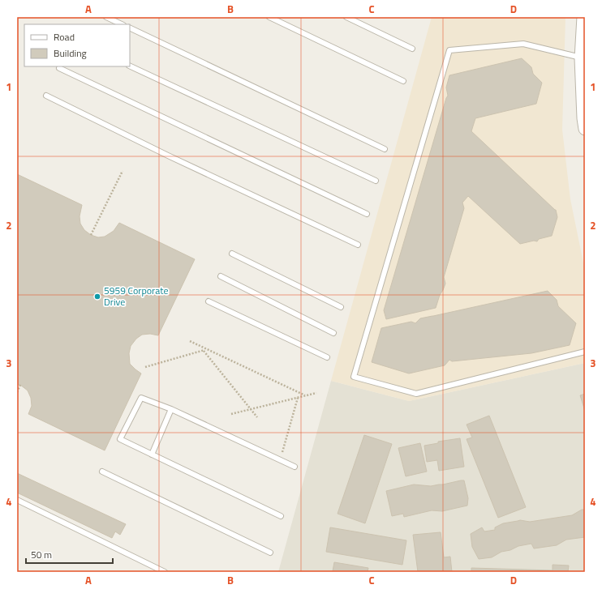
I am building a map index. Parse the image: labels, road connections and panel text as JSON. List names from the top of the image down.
{
  "places": ["5959 Corporate Drive"],
  "legend": ["Road", "Building"],
  "scale_bar": "50 m",
  "grid": {
    "columns": [
      "A",
      "B",
      "C",
      "D"
    ],
    "rows": [
      "1",
      "2",
      "3",
      "4"
    ]
  }
}
